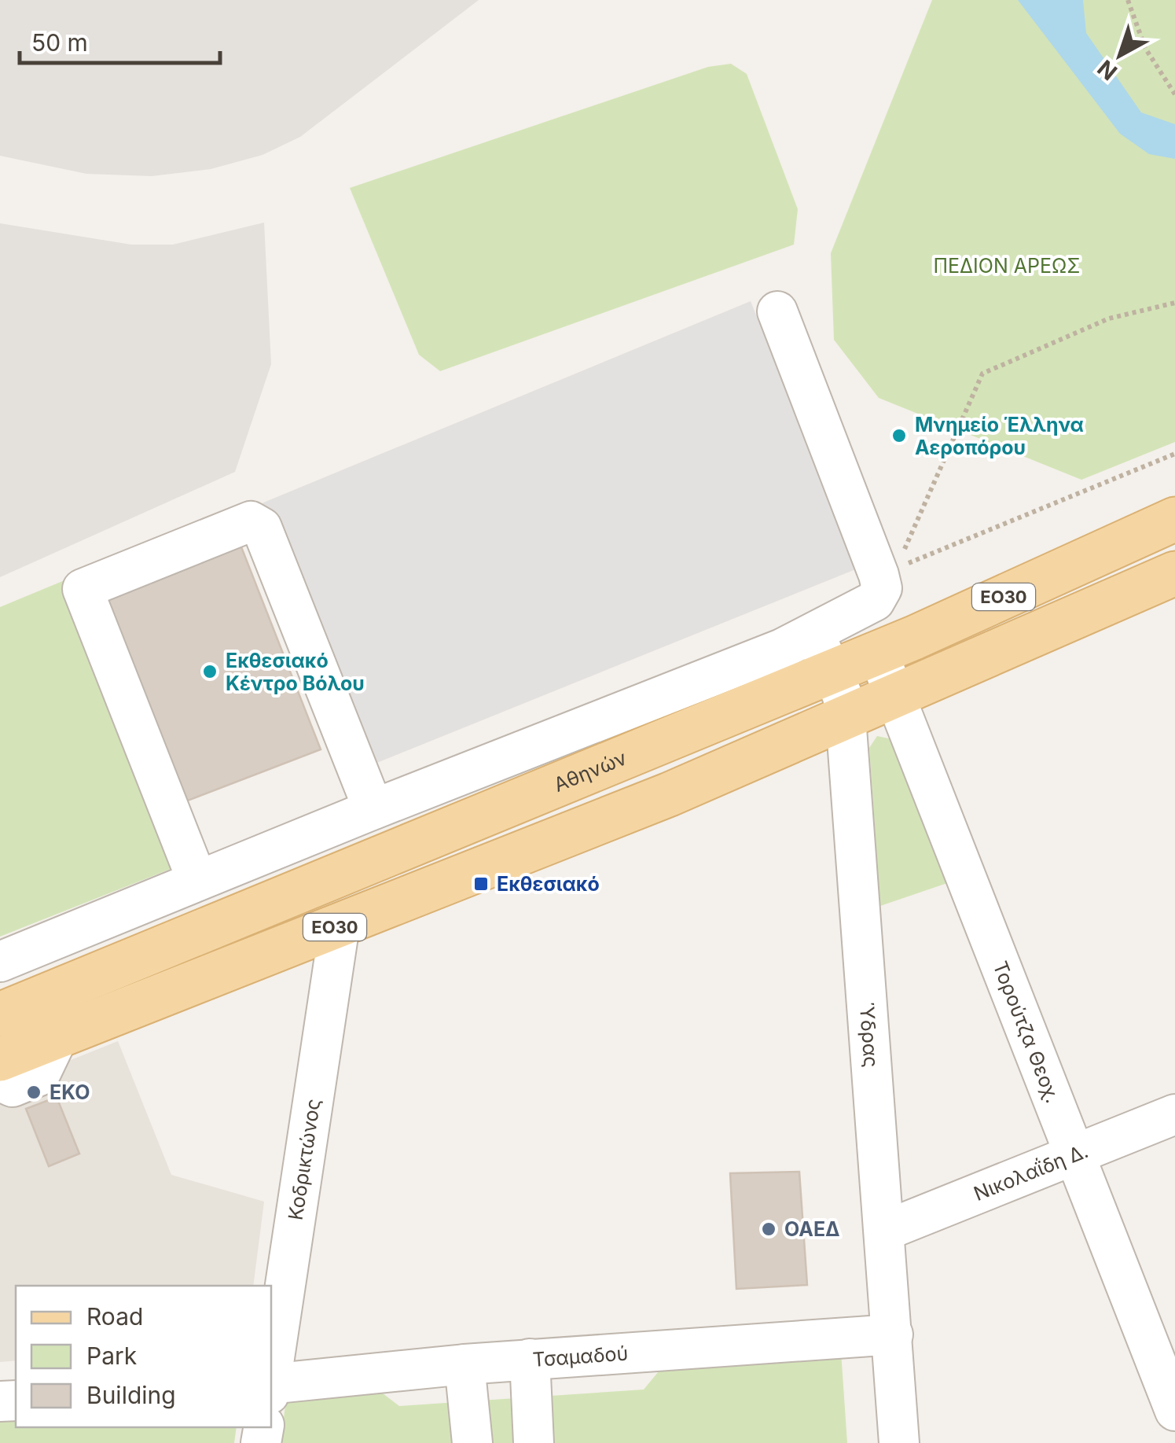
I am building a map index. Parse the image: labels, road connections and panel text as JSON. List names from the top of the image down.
{
  "streets": {
    "main road": ["ΕΟ30", "Αθηνών"],
    "street": [
      "Τορούτζα Θεοχ.",
      "Ύδρας",
      "Κοδρικτώνος",
      "Νικολαΐδη Δ.",
      "Τσαμαδού"
    ]
  },
  "crossings": [
    ["ΕΟ30", "Τορούτζα Θεοχ."],
    ["ΕΟ30", "Ύδρας"],
    ["ΕΟ30", "Κοδρικτώνος"],
    ["Αθηνών", "Τορούτζα Θεοχ."],
    ["Αθηνών", "Ύδρας"],
    ["Τορούτζα Θεοχ.", "Νικολαΐδη Δ."],
    ["Ύδρας", "Νικολαΐδη Δ."],
    ["Ύδρας", "Τσαμαδού"]
  ],
  "parks": ["ΠΕΔΙΟΝ ΑΡΕΩΣ"],
  "places": {
    "other": [
      "Μνημείο Έλληνα Αεροπόρου",
      "Εκθεσιακό Κέντρο Βόλου",
      "EKO",
      "ΟΑΕΔ"
    ],
    "transit": ["Εκθεσιακό"]
  },
  "legend": ["Road", "Park", "Building"],
  "scale_bar": "50 m",
  "north": "bottom left"
}
